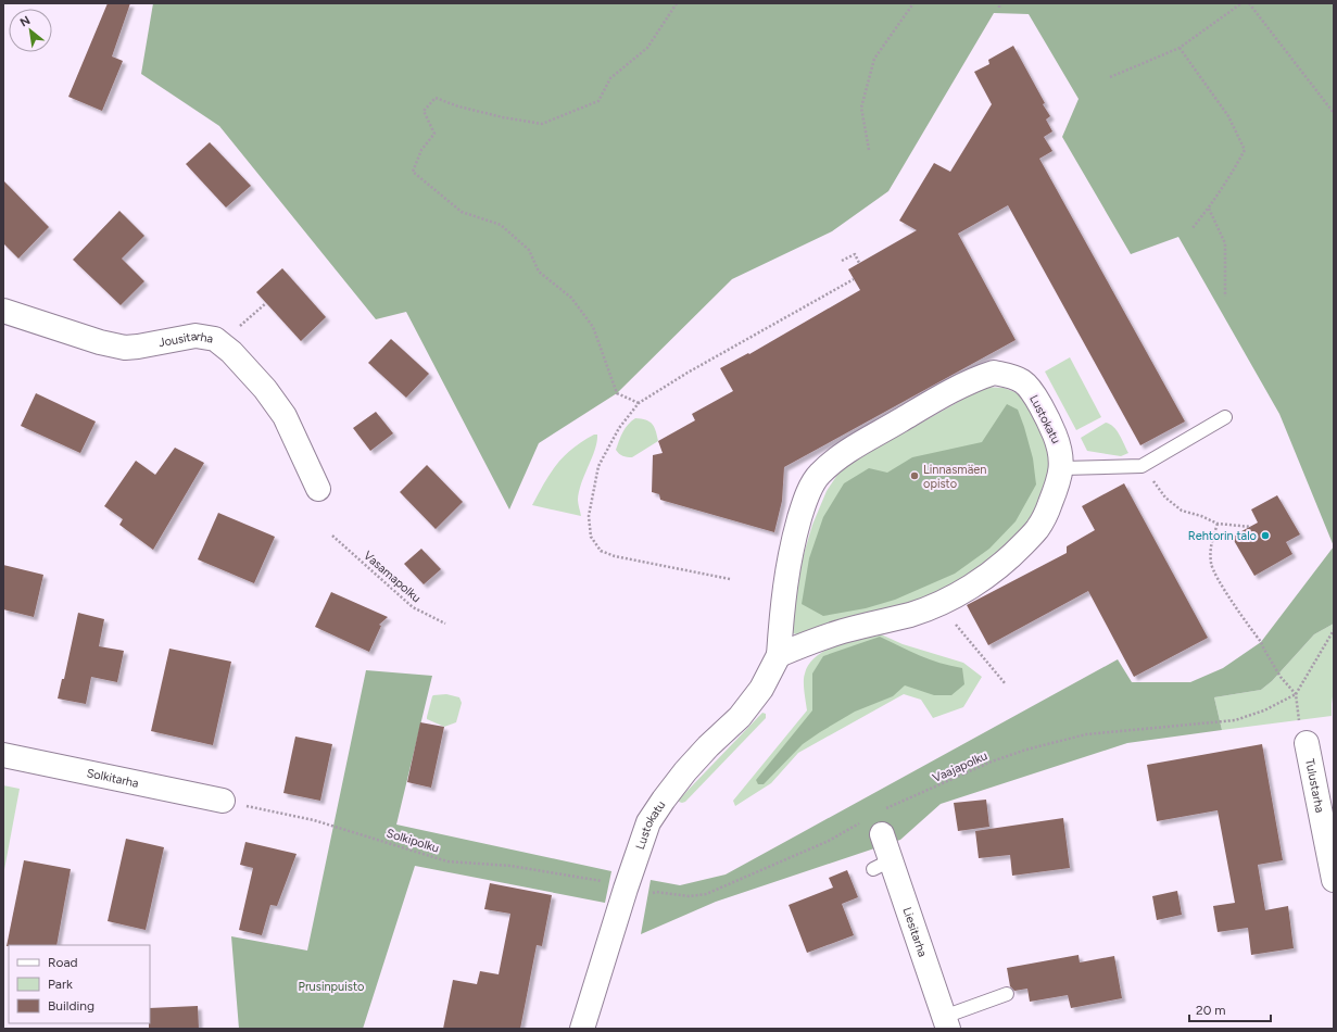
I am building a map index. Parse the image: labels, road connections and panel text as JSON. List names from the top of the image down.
{
  "streets": {
    "street": [
      "Jousitarha",
      "Lustokatu",
      "Solkitarha",
      "Tulustarha",
      "Liesitarha"
    ],
    "path": ["Vasamapolku", "Vaajapolku", "Solkipolku"]
  },
  "crossings": [
    ["Solkitarha", "Solkipolku"]
  ],
  "parks": ["Prusinpuisto"],
  "places": ["Linnasmäen opisto", "Rehtorin talo"],
  "legend": ["Road", "Park", "Building"],
  "scale_bar": "20 m",
  "north": "top left"
}
